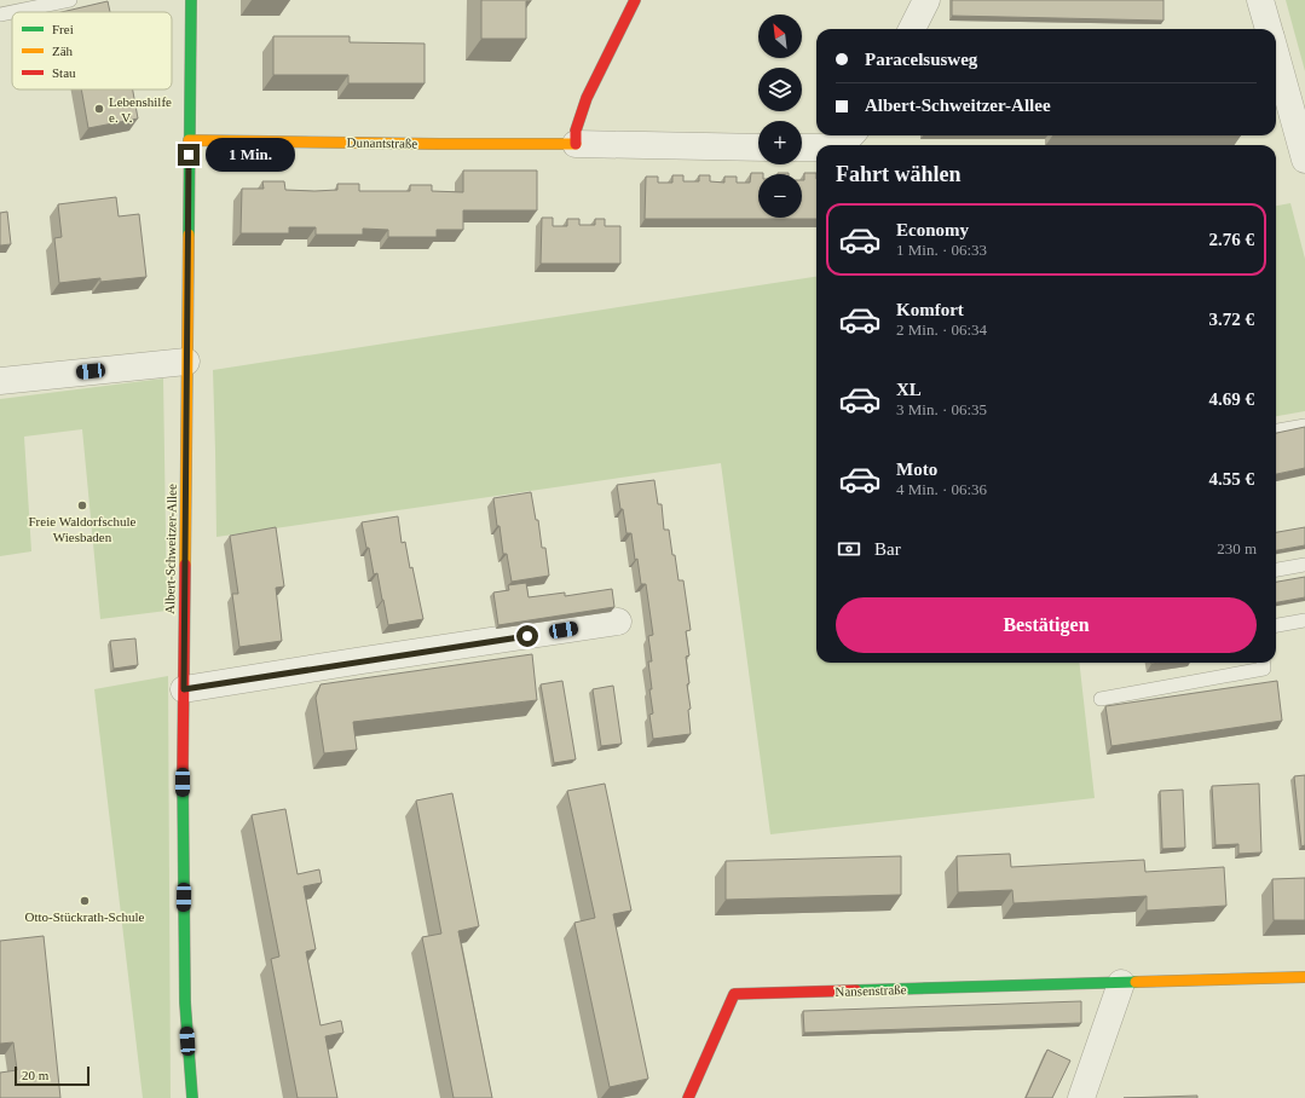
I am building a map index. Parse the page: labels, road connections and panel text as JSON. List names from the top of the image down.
{
  "streets": {
    "street": ["Dunantstraße", "Albert-Schweitzer-Allee", "Nansenstraße"]
  },
  "crossings": [
    ["Dunantstraße", "Albert-Schweitzer-Allee"]
  ],
  "places": ["Lebenshilfe e. V.", "Freie Waldorfschule Wiesbaden", "Otto-Stückrath-Schule"],
  "legend": ["Frei", "Zäh", "Stau"],
  "scale_bar": "20 m",
  "north": "top left",
  "page": {
    "map_buttons": ["+", "−"],
    "banner": ["Paracelsusweg", "Albert-Schweitzer-Allee"],
    "bubble": "1 Min.",
    "heading": "Fahrt wählen",
    "list": [
      {
        "name": "Economy",
        "note": "1 Min. · 06:33",
        "value": "2.76 €"
      },
      {
        "name": "Komfort",
        "note": "2 Min. · 06:34",
        "value": "3.72 €"
      },
      {
        "name": "XL",
        "note": "3 Min. · 06:35",
        "value": "4.69 €"
      },
      {
        "name": "Moto",
        "note": "4 Min. · 06:36",
        "value": "4.55 €"
      }
    ],
    "pay": ["Bar", "230 m"],
    "buttons": "Bestätigen",
    "scale": "20 m"
  }
}
